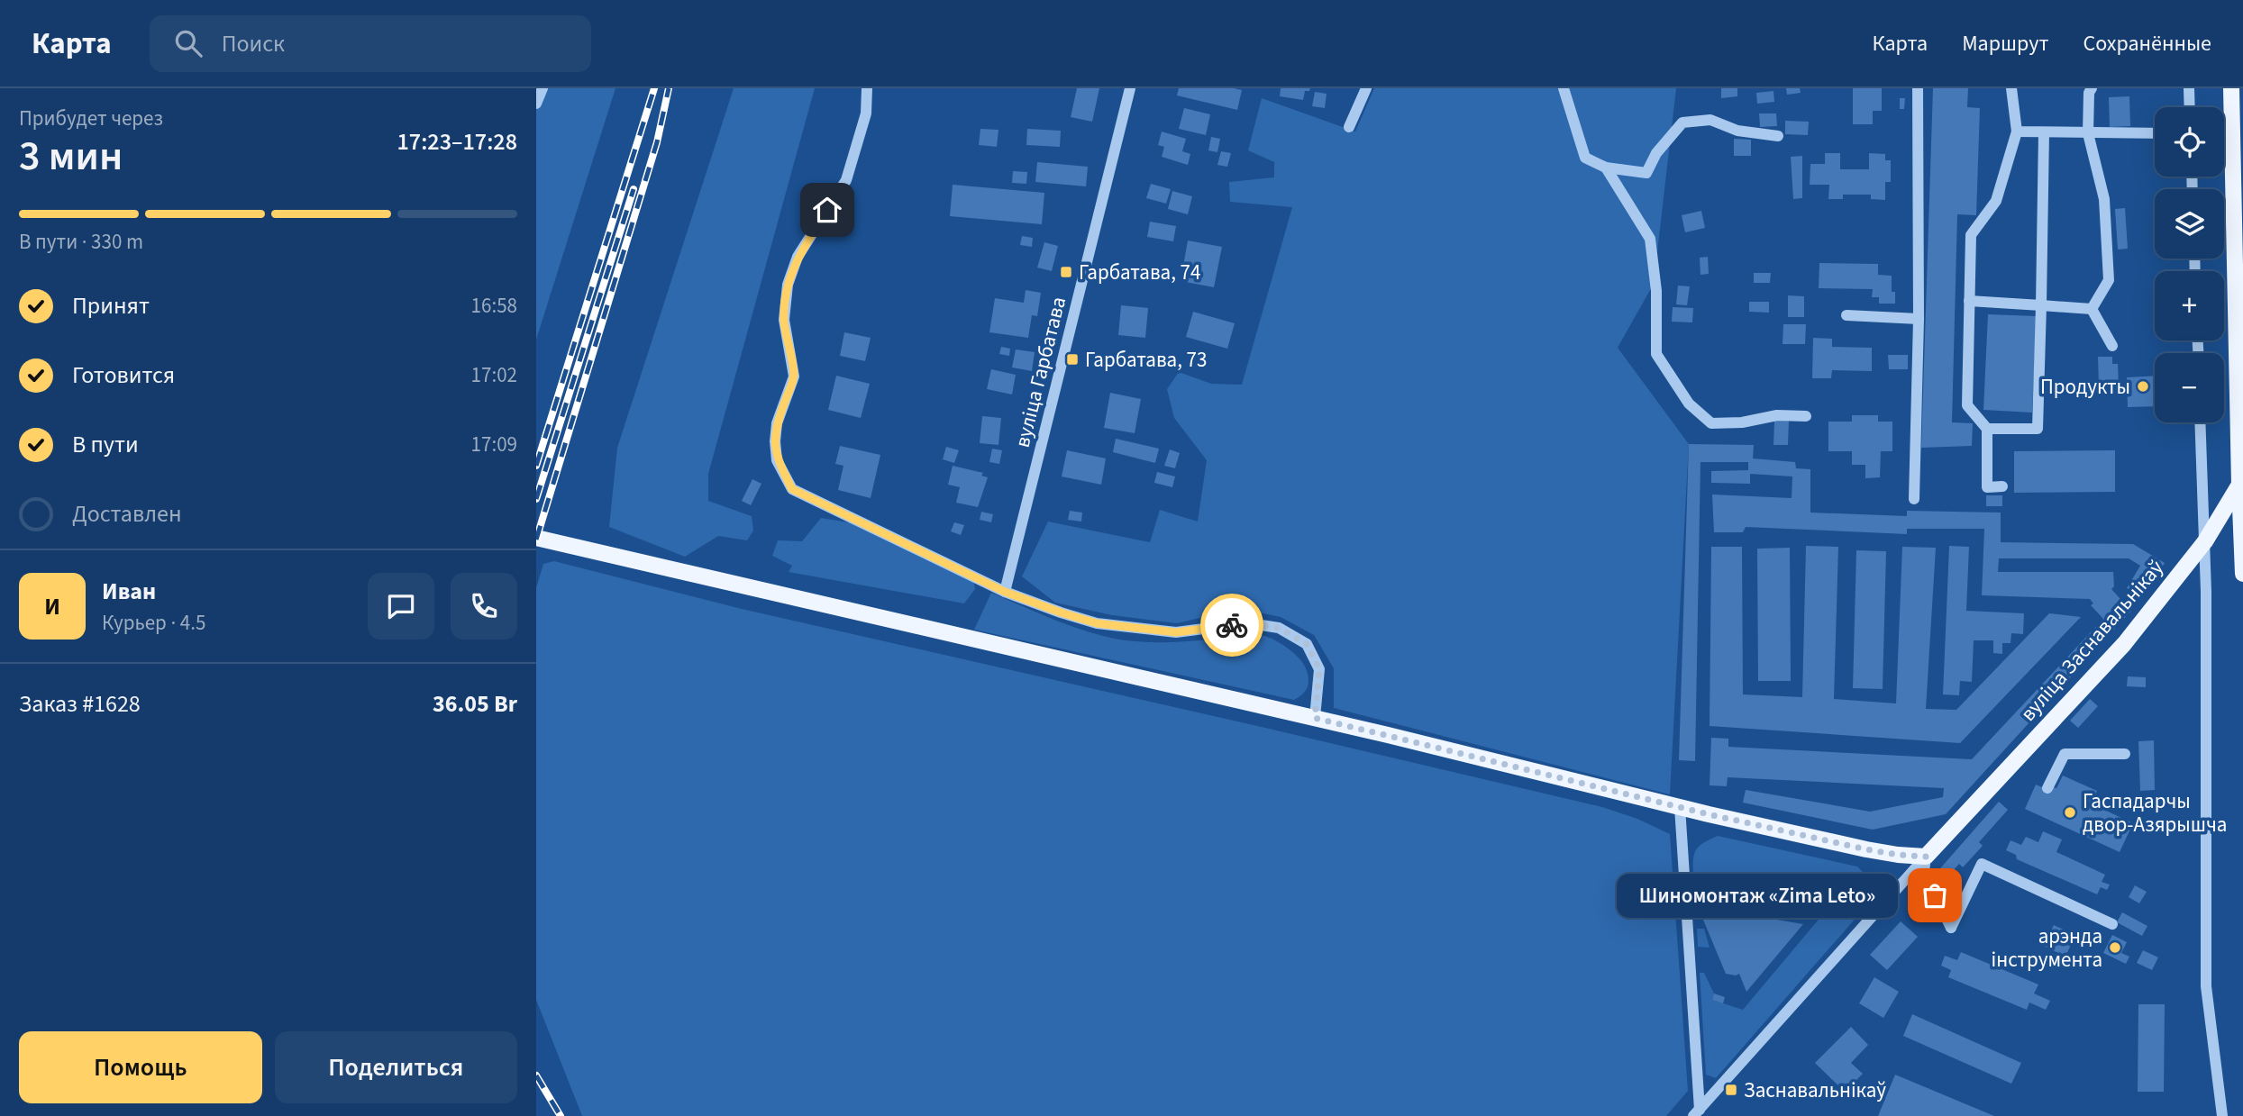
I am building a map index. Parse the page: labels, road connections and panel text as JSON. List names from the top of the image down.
{
  "streets": {
    "main road": ["вуліца Заснавальнікаў"],
    "street": ["вуліца Гарбатава"]
  },
  "places": {
    "transit": ["Гарбатава, 74", "Гарбатава, 73", "Заснавальнікаў"],
    "other": [
      "Продукты",
      "Гаспадарчы двор-Азярышча",
      "Шиномонтаж «Zima Leto»",
      "арэнда інструмента"
    ]
  },
  "page": {
    "header": "Карта",
    "search": "Поиск",
    "nav": ["Карта", "Маршрут", "Сохранённые"],
    "heading": ["3 мин", "Прибудет через", "17:23–17:28"],
    "panel": [
      "Иван",
      "Курьер · 4.5",
      "Заказ #1628",
      "36.05 Br"
    ],
    "map_buttons": ["+", "−"],
    "bar": "В пути · 330 m",
    "list": [
      ["Принят", "16:58"],
      ["Готовится", "17:02"],
      ["В пути", "17:09"],
      "Доставлен"
    ],
    "round": "И",
    "bubble": "Шиномонтаж «Zima Leto»",
    "buttons": ["Помощь", "Поделиться"]
  }
}
